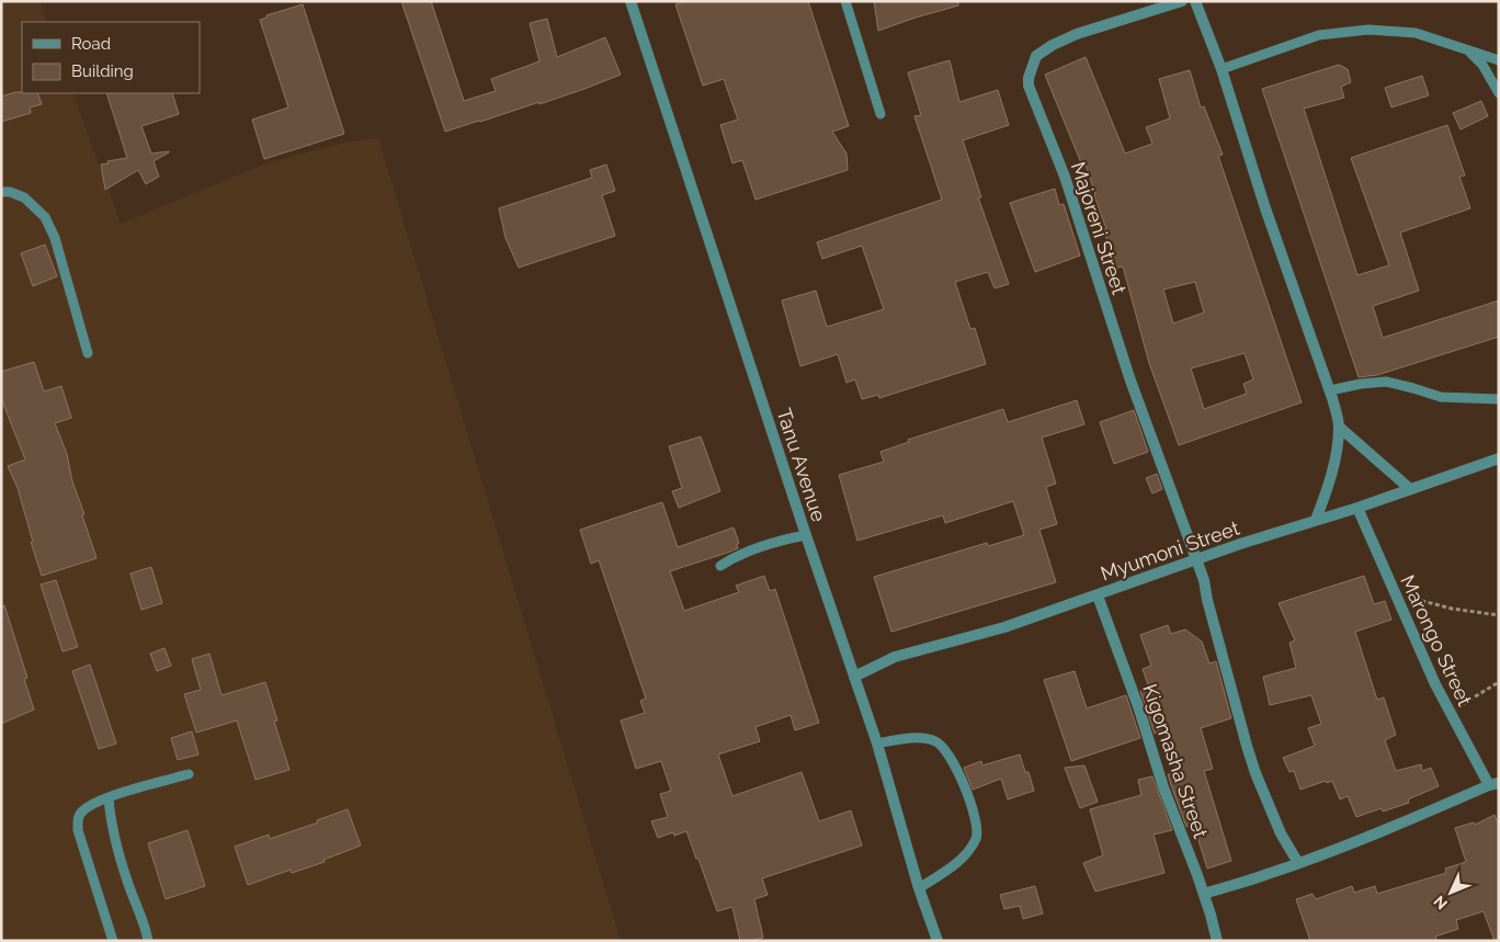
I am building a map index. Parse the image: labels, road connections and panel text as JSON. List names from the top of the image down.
{
  "streets": {
    "street": [
      "Majoreni Street",
      "Tanu Avenue",
      "Myumoni Street",
      "Marongo Street",
      "Kigomasha Street"
    ]
  },
  "crossings": [
    ["Majoreni Street", "Myumoni Street"],
    ["Majoreni Street", "Marongo Street"],
    ["Tanu Avenue", "Myumoni Street"],
    ["Myumoni Street", "Marongo Street"],
    ["Myumoni Street", "Kigomasha Street"],
    ["Marongo Street", "Kigomasha Street"]
  ],
  "legend": ["Road", "Building"],
  "north": "bottom left"
}
